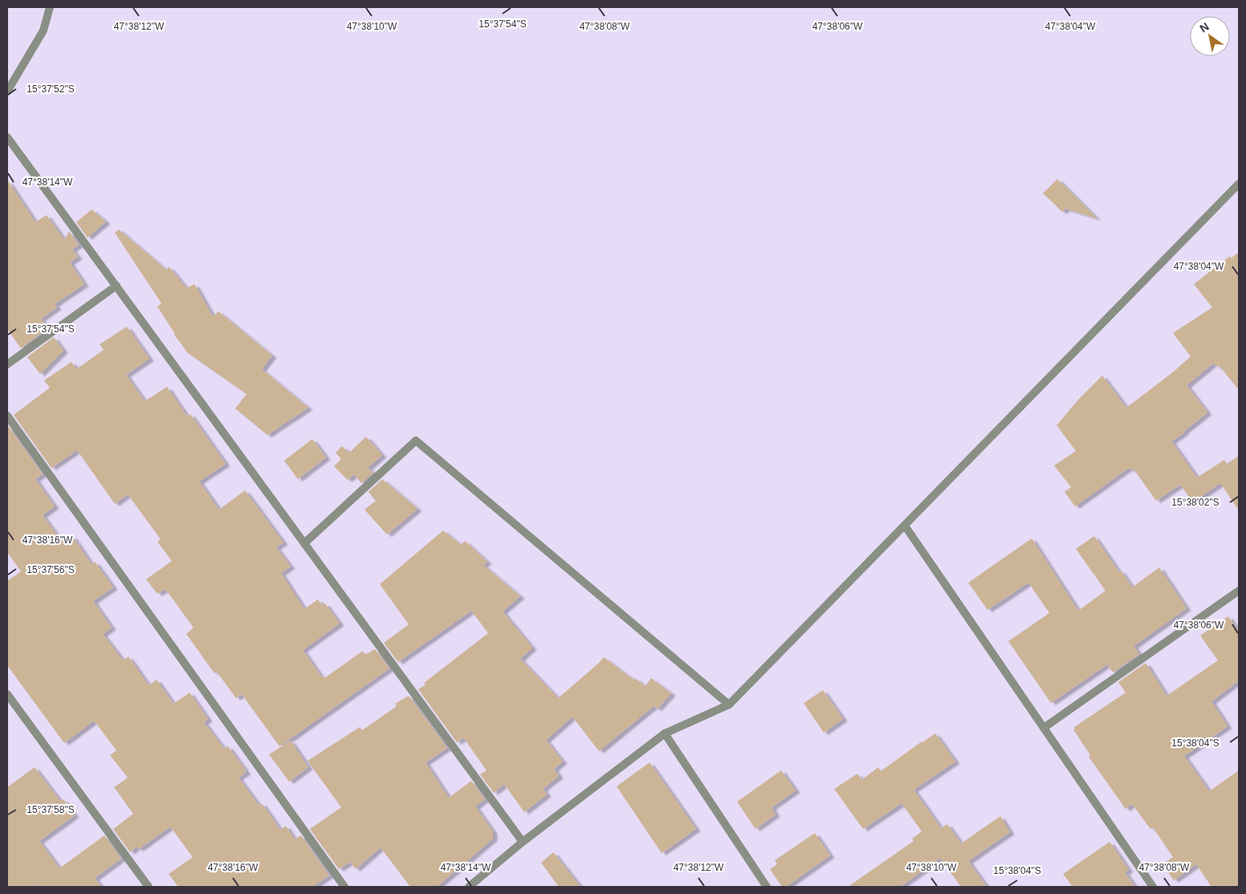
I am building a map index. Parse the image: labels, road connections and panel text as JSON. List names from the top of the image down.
{
  "north": "top left",
  "coordinates": [
    "15°37'54\"S",
    "47°38'12\"W",
    "47°38'10\"W",
    "47°38'08\"W",
    "47°38'06\"W",
    "47°38'04\"W",
    "15°37'52\"S",
    "47°38'14\"W",
    "15°38'02\"S",
    "47°38'16\"W",
    "15°37'56\"S",
    "15°38'04\"S",
    "15°37'58\"S"
  ]
}
